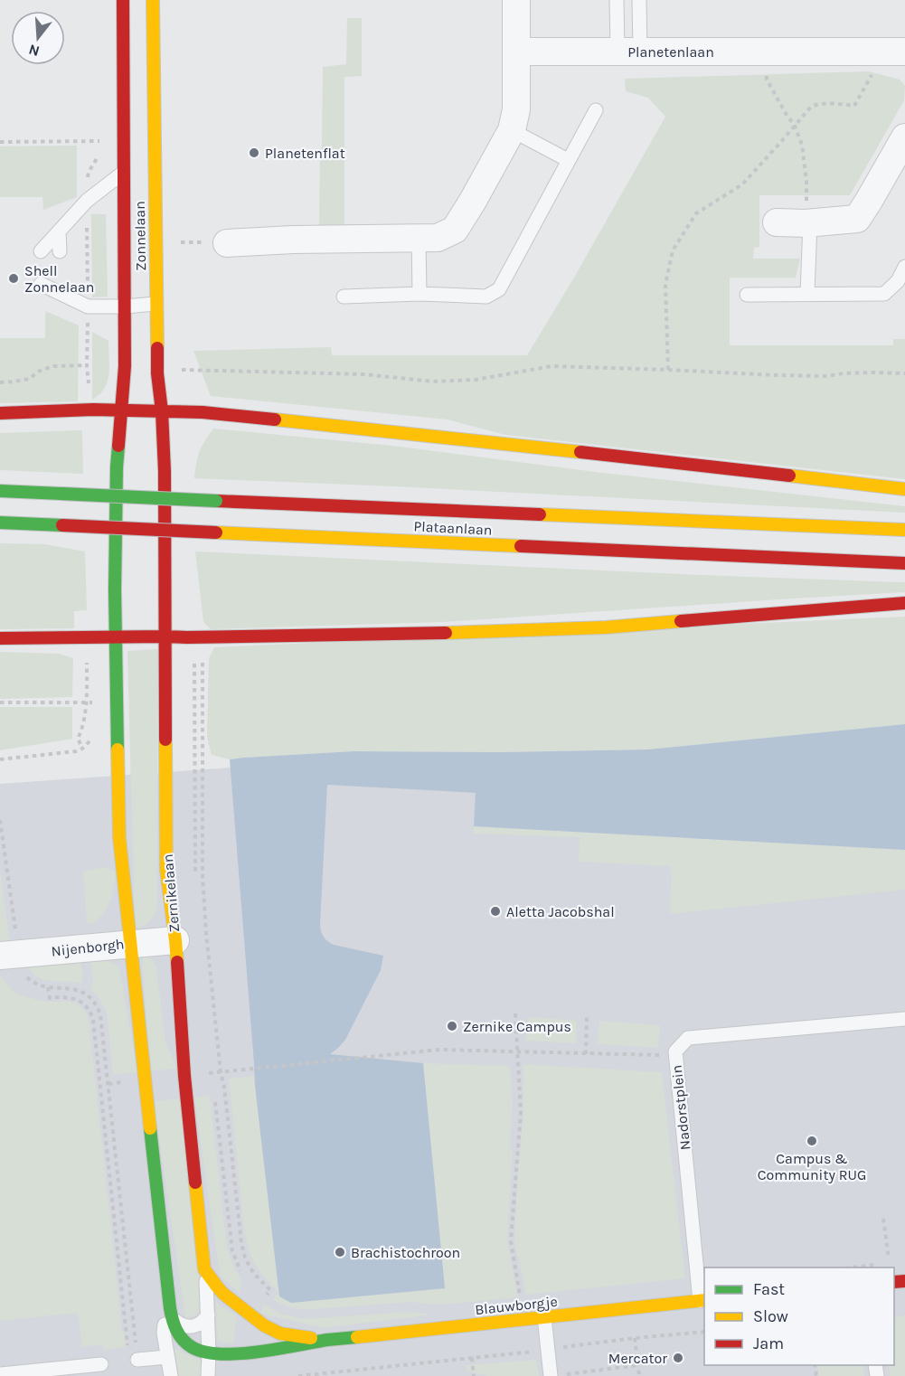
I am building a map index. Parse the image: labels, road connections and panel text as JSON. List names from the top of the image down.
{
  "streets": {
    "main road": [
      "Zonnelaan",
      "Plataanlaan",
      "Zernikelaan",
      "Blauwborgje"
    ],
    "street": ["Planetenlaan", "Nijenborgh"],
    "lane": ["Nadorstplein"]
  },
  "crossings": [
    ["Zonnelaan", "Zernikelaan"],
    ["Zernikelaan", "Nijenborgh"],
    ["Zernikelaan", "Blauwborgje"],
    ["Nadorstplein", "Blauwborgje"]
  ],
  "places": [
    "Planetenflat",
    "Shell Zonnelaan",
    "Aletta Jacobshal",
    "Zernike Campus",
    "Campus & Community RUG",
    "Brachistochroon",
    "Mercator"
  ],
  "legend": ["Fast", "Slow", "Jam"],
  "north": "bottom"
}
